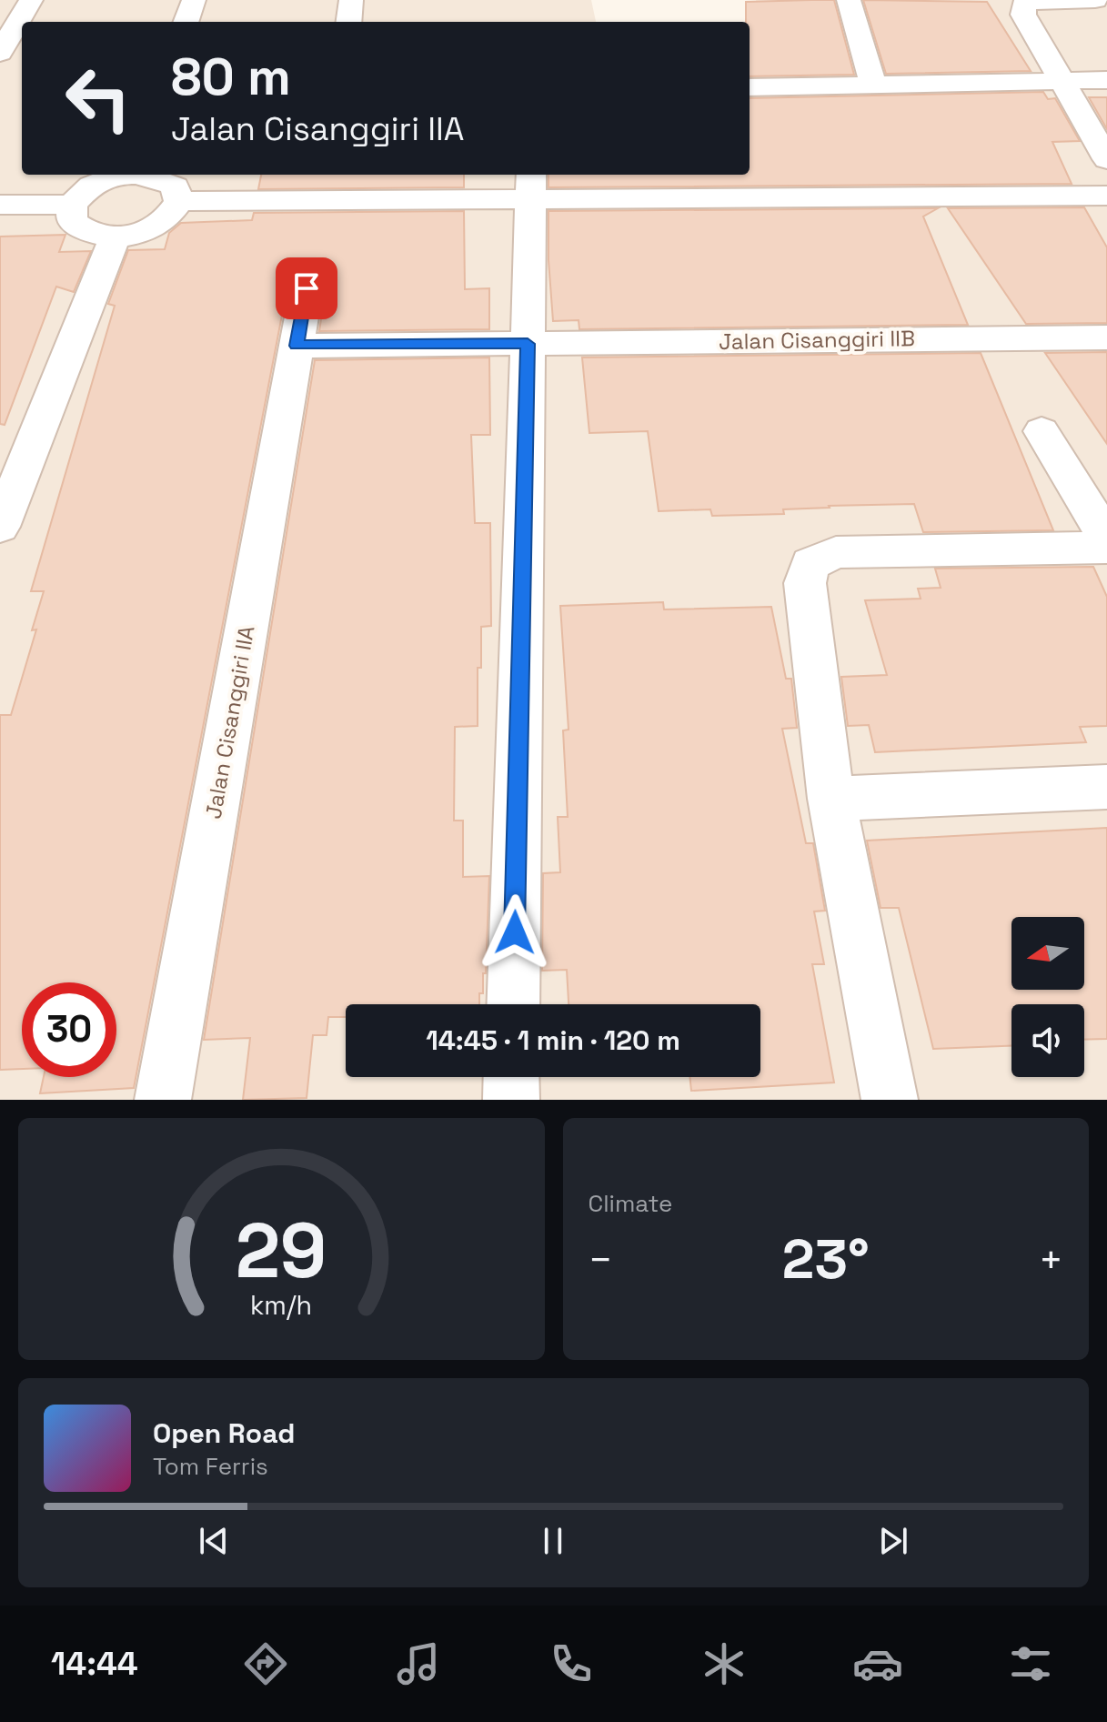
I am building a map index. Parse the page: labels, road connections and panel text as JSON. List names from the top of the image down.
{
  "streets": {
    "street": ["Jalan Cisanggiri IIB", "Jalan Cisanggiri IIA"]
  },
  "north": "left",
  "page": {
    "turn": ["80 m", "Jalan Cisanggiri IIA"],
    "limit": "30",
    "trip": "14:45 · 1 min · 120 m",
    "tile": "Climate",
    "heat": ["−", "23°", "+"],
    "song": ["Open Road", "Tom Ferris"],
    "tabs": "14:44",
    "gauge": ["29", "km/h"]
  }
}
